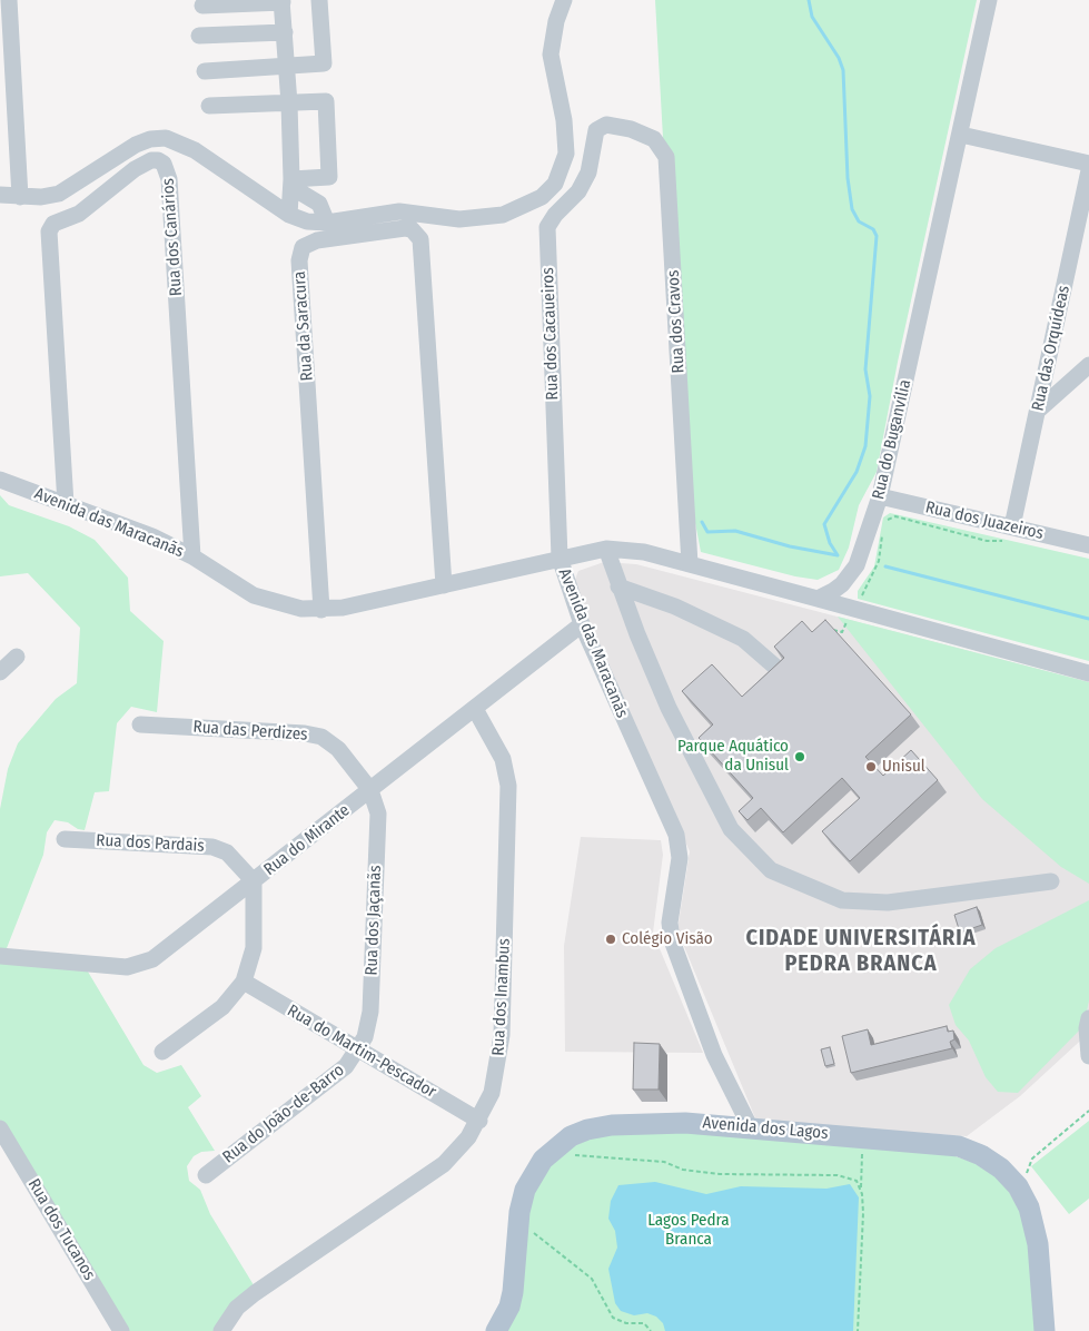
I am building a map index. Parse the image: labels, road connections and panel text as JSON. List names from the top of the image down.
{
  "streets": {
    "main road": ["Avenida dos Lagos"],
    "street": [
      "Rua dos Canários",
      "Rua dos Cravos",
      "Rua da Saracura",
      "Rua dos Cacaueiros",
      "Rua das Orquídeas",
      "Rua do Buganvília",
      "Rua dos Juazeiros",
      "Avenida das Maracanãs",
      "Rua das Perdizes",
      "Rua do Mirante",
      "Rua dos Pardais",
      "Rua dos Jaçanãs",
      "Rua dos Inambus",
      "Rua do Martim-Pescador",
      "Rua do João-de-Barro",
      "Rua dos Tucanos"
    ]
  },
  "crossings": [
    ["Rua dos Canários", "Avenida das Maracanãs"],
    ["Rua dos Cravos", "Rua dos Cacaueiros"],
    ["Rua da Saracura", "Avenida das Maracanãs"],
    ["Rua dos Cacaueiros", "Avenida das Maracanãs"],
    ["Rua das Orquídeas", "Rua dos Juazeiros"],
    ["Rua do Buganvília", "Rua dos Juazeiros"],
    ["Avenida das Maracanãs", "Rua do Mirante"],
    ["Avenida das Maracanãs", "Avenida dos Lagos"],
    ["Rua das Perdizes", "Rua do Mirante"],
    ["Rua das Perdizes", "Rua dos Jaçanãs"],
    ["Rua do Mirante", "Rua dos Pardais"],
    ["Rua do Mirante", "Rua dos Jaçanãs"],
    ["Rua do Mirante", "Rua dos Inambus"],
    ["Rua dos Jaçanãs", "Rua do Martim-Pescador"],
    ["Rua dos Jaçanãs", "Rua do João-de-Barro"],
    ["Rua dos Inambus", "Rua do Martim-Pescador"],
    ["Rua do Martim-Pescador", "Rua do João-de-Barro"]
  ],
  "districts": ["CIDADE UNIVERSITÁRIA PEDRA BRANCA"],
  "parks": ["Lagos Pedra Branca"],
  "places": ["Parque Aquático da Unisul", "Unisul", "Colégio Visão"]
}
